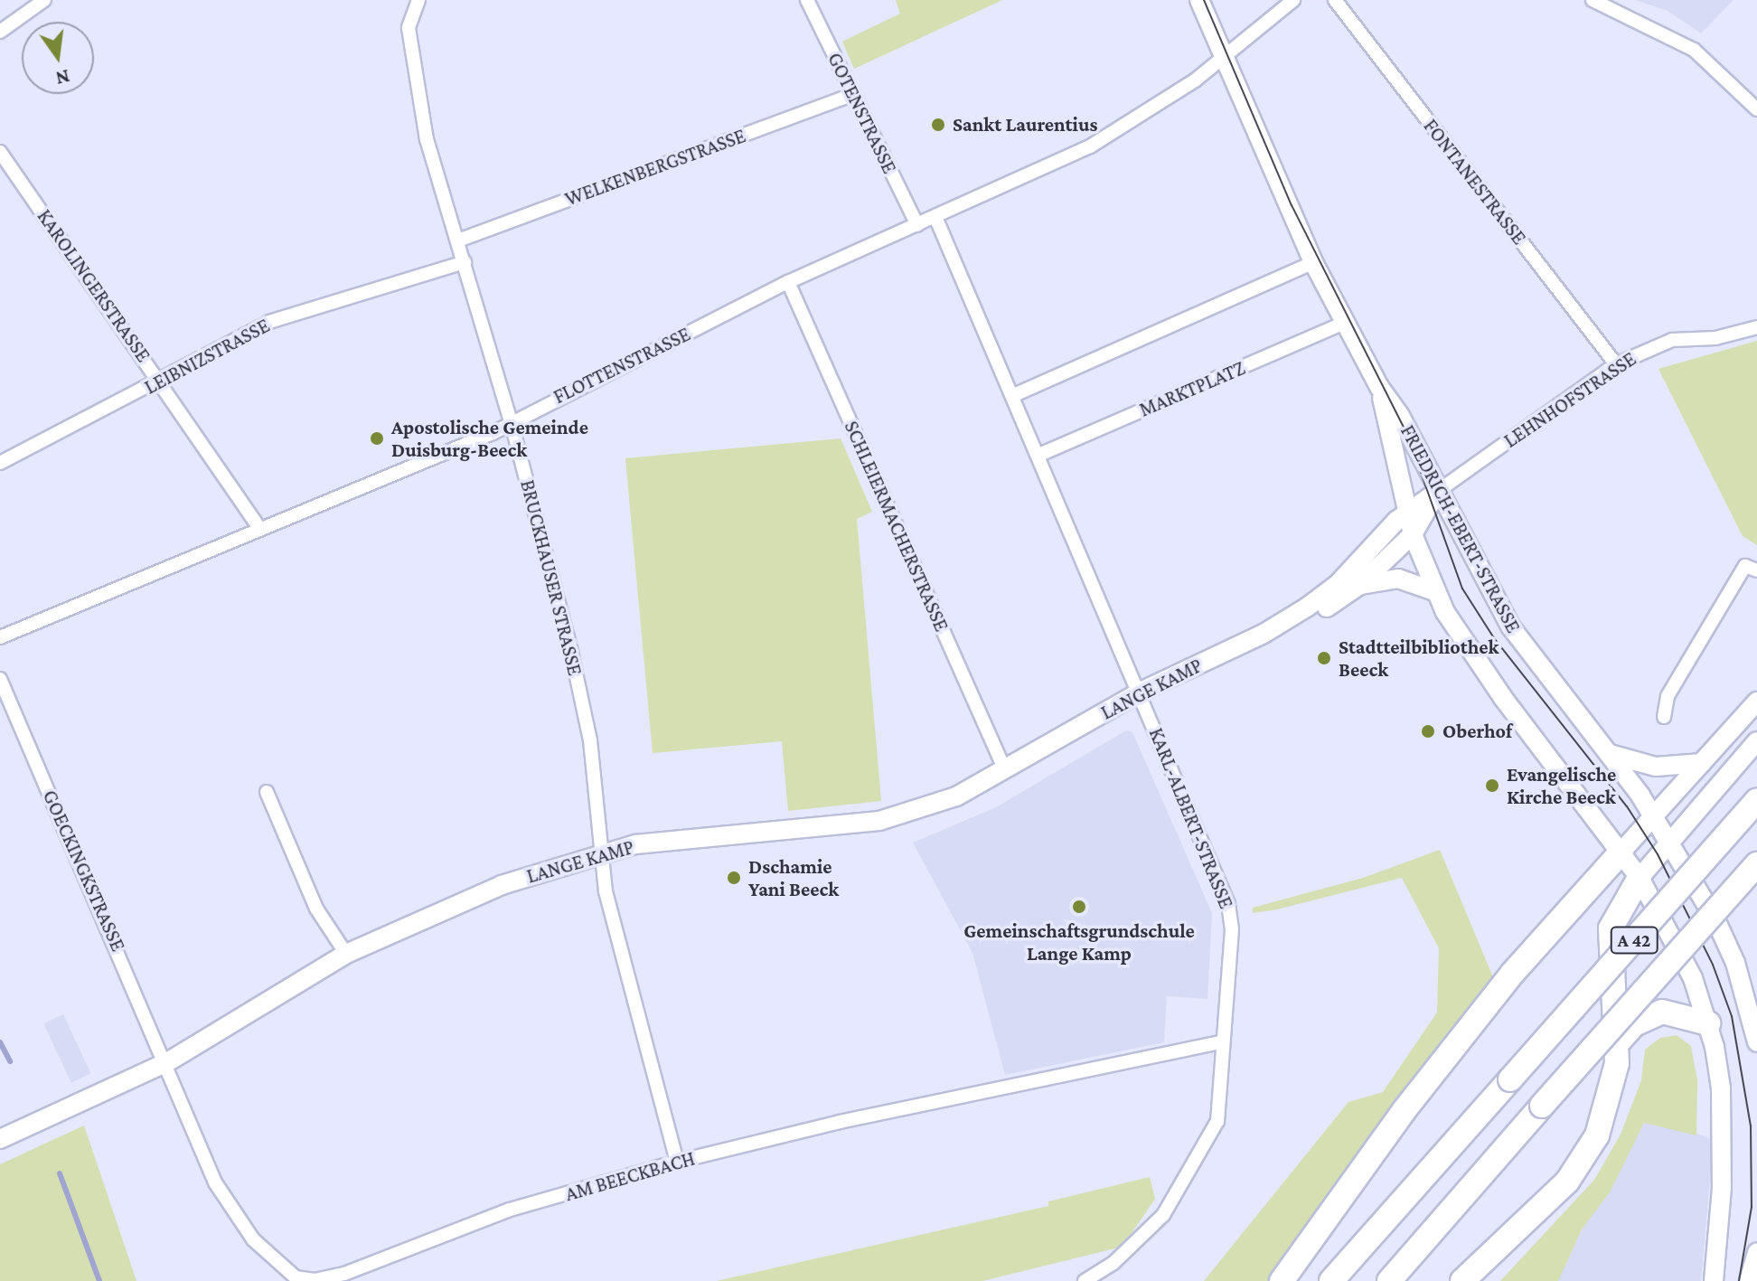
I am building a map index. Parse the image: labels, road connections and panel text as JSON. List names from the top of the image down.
{
  "streets": {
    "highway": ["A 42"],
    "street": [
      "GOTENSTRASSE",
      "WELKENBERGSTRASSE",
      "FONTANESTRASSE",
      "KAROLINGERSTRASSE",
      "LEIBNIZSTRASSE",
      "FLOTTENSTRASSE",
      "MARKTPLATZ",
      "LEHNHOFSTRASSE",
      "SCHLEIERMACHERSTRASSE",
      "FRIEDRICH-EBERT-STRASSE",
      "BRUCKHAUSER STRASSE",
      "LANGE KAMP",
      "KARL-ALBERT-STRASSE",
      "GOECKINGKSTRASSE",
      "AM BEECKBACH"
    ]
  },
  "crossings": [
    ["GOTENSTRASSE", "WELKENBERGSTRASSE"],
    ["GOTENSTRASSE", "FLOTTENSTRASSE"],
    ["WELKENBERGSTRASSE", "BRUCKHAUSER STRASSE"],
    ["FONTANESTRASSE", "LEHNHOFSTRASSE"],
    ["KAROLINGERSTRASSE", "LEIBNIZSTRASSE"],
    ["KAROLINGERSTRASSE", "FLOTTENSTRASSE"],
    ["LEIBNIZSTRASSE", "BRUCKHAUSER STRASSE"],
    ["FLOTTENSTRASSE", "SCHLEIERMACHERSTRASSE"],
    ["FLOTTENSTRASSE", "FRIEDRICH-EBERT-STRASSE"],
    ["FLOTTENSTRASSE", "BRUCKHAUSER STRASSE"],
    ["FLOTTENSTRASSE", "KARL-ALBERT-STRASSE"],
    ["MARKTPLATZ", "FRIEDRICH-EBERT-STRASSE"],
    ["MARKTPLATZ", "KARL-ALBERT-STRASSE"],
    ["LEHNHOFSTRASSE", "FRIEDRICH-EBERT-STRASSE"],
    ["LEHNHOFSTRASSE", "LANGE KAMP"],
    ["SCHLEIERMACHERSTRASSE", "LANGE KAMP"],
    ["FRIEDRICH-EBERT-STRASSE", "LANGE KAMP"],
    ["BRUCKHAUSER STRASSE", "LANGE KAMP"],
    ["BRUCKHAUSER STRASSE", "AM BEECKBACH"],
    ["LANGE KAMP", "KARL-ALBERT-STRASSE"],
    ["LANGE KAMP", "GOECKINGKSTRASSE"],
    ["LANGE KAMP", "AM BEECKBACH"],
    ["KARL-ALBERT-STRASSE", "AM BEECKBACH"],
    ["GOECKINGKSTRASSE", "AM BEECKBACH"]
  ],
  "places": [
    "Sankt Laurentius",
    "Apostolische Gemeinde Duisburg-Beeck",
    "Stadtteilbibliothek Beeck",
    "Oberhof",
    "Evangelische Kirche Beeck",
    "Dschamie Yani Beeck",
    "Gemeinschaftsgrundschule Lange Kamp"
  ],
  "north": "bottom"
}
